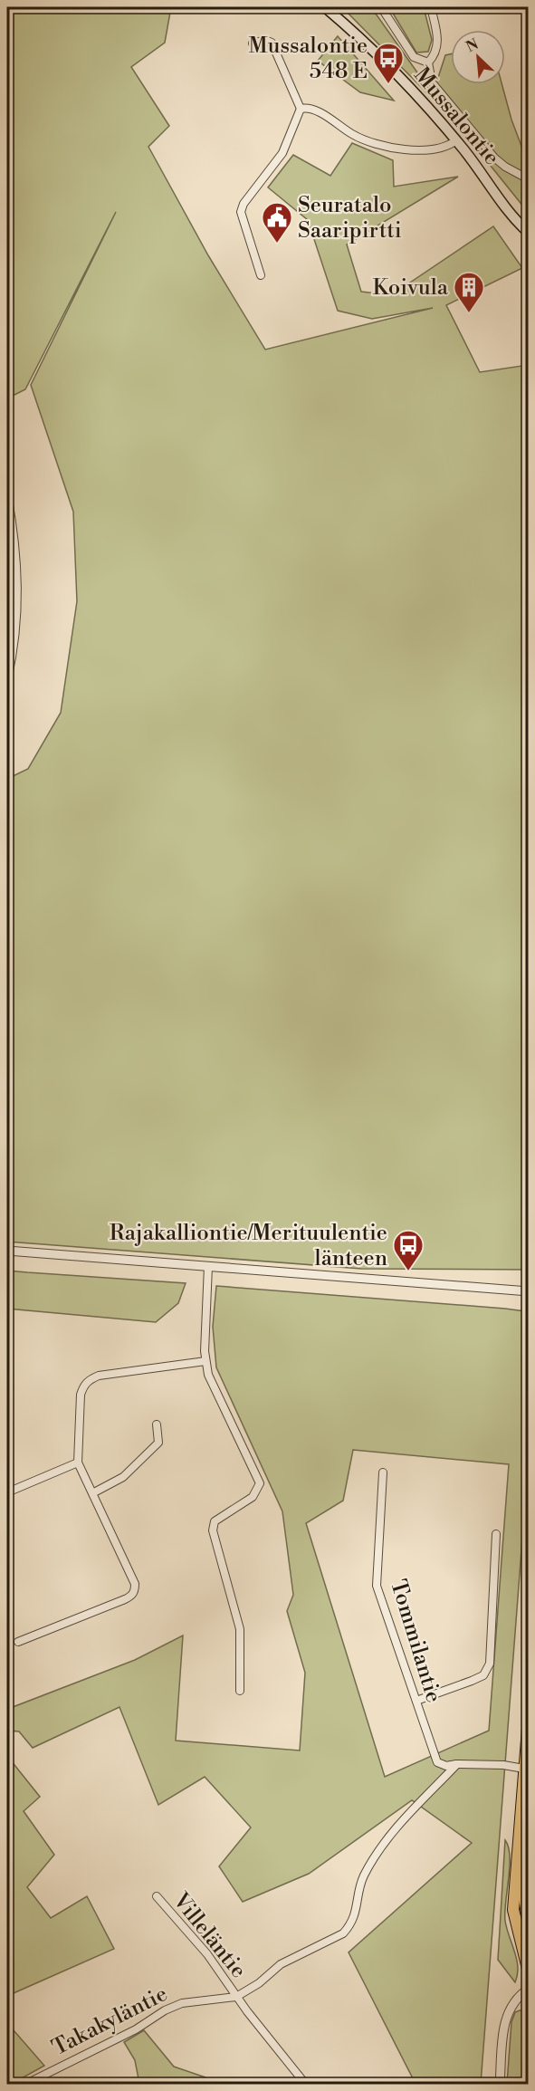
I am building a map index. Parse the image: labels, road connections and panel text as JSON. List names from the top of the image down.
{
  "streets": {
    "main road": ["Mussalontie"],
    "street": ["Tommilantie", "Villeläntie", "Takakyläntie"]
  },
  "crossings": [
    ["Tommilantie", "Takakyläntie"],
    ["Villeläntie", "Takakyläntie"]
  ],
  "places": {
    "bus stop": ["Mussalontie 548 E", "Rajakalliontie/Merituulentie länteen"],
    "public building": ["Seuratalo Saaripirtti"],
    "building": ["Koivula"]
  },
  "north": "top left"
}
